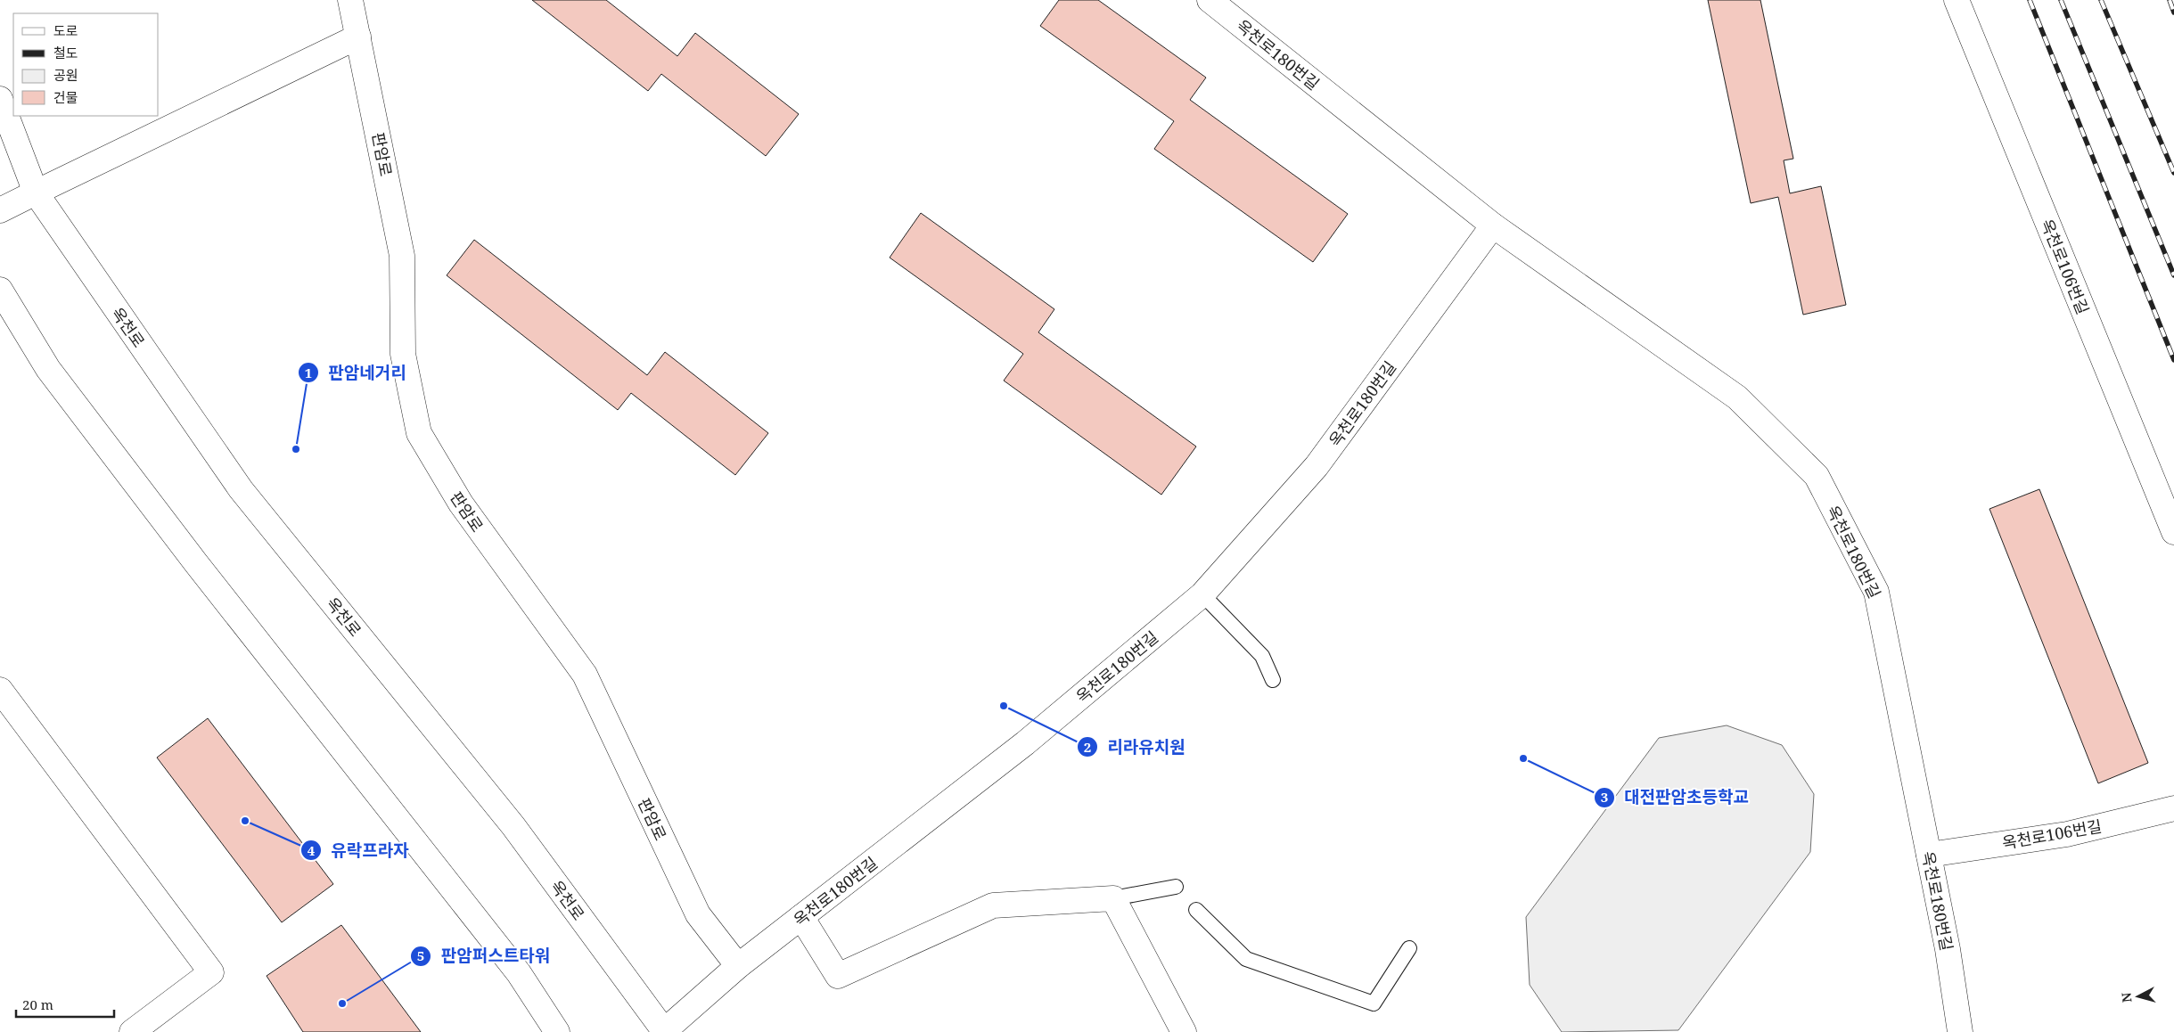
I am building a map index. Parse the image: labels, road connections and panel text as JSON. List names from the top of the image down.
{
  "streets": {
    "street": [
      "옥천로180번길",
      "판암로",
      "옥천로106번길",
      "옥천로"
    ]
  },
  "crossings": [
    ["옥천로180번길", "판암로"],
    ["옥천로180번길", "옥천로106번길"],
    ["옥천로180번길", "옥천로"]
  ],
  "places": [
    "판암네거리",
    "리라유치원",
    "대전판암초등학교",
    "유락프라자",
    "판암퍼스트타워"
  ],
  "legend": [
    "도로",
    "철도",
    "공원",
    "건물"
  ],
  "scale_bar": "20 m",
  "north": "left"
}
